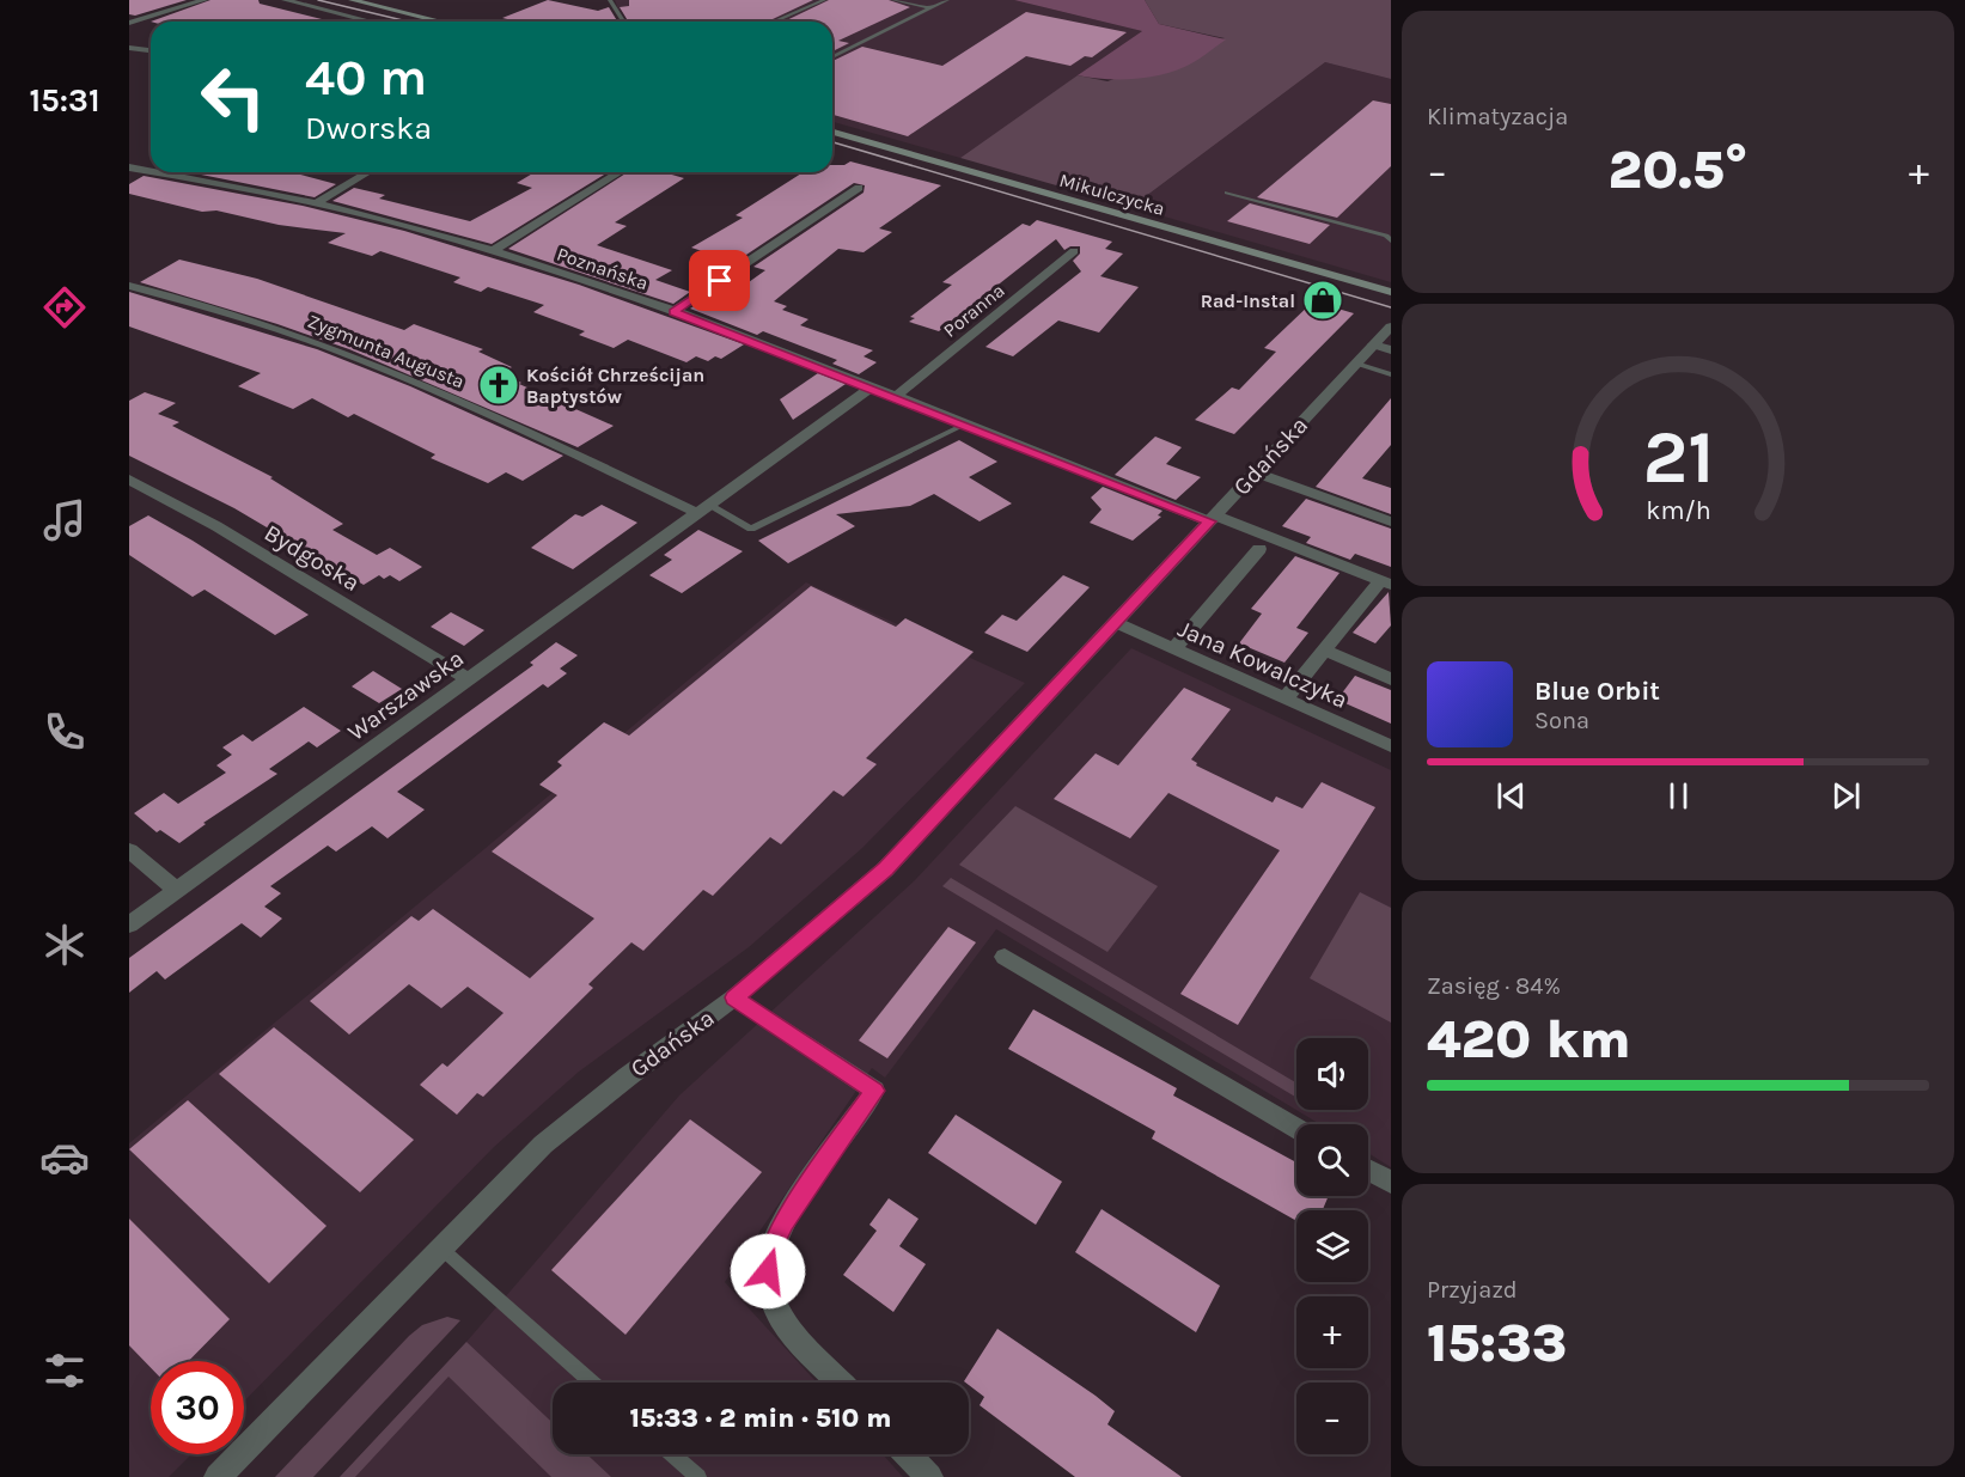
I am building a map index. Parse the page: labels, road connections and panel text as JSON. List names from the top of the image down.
{
  "streets": {
    "main road": ["Mikulczycka"],
    "street": [
      "Poznańska",
      "Poranna",
      "Zygmunta Augusta",
      "Gdańska",
      "Bydgoska",
      "Jana Kowalczyka",
      "Warszawska"
    ]
  },
  "crossings": [
    ["Poznańska", "Poranna"],
    ["Poznańska", "Gdańska"],
    ["Poznańska", "Warszawska"],
    ["Zygmunta Augusta", "Warszawska"],
    ["Gdańska", "Jana Kowalczyka"],
    ["Bydgoska", "Warszawska"]
  ],
  "places": {
    "shop": ["Rad-Instal"],
    "church": ["Kościół Chrześcijan Baptystów"]
  },
  "page": {
    "tabs": "15:31",
    "tile": [
      "Klimatyzacja",
      ["Zasięg · 84%", "420 km"],
      ["Przyjazd", "15:33"]
    ],
    "turn": ["40 m", "Dworska"],
    "heat": ["−", "20.5°", "+"],
    "song": ["Blue Orbit", "Sona"],
    "map_buttons": ["+", "−"],
    "limit": "30",
    "trip": "15:33 · 2 min · 510 m",
    "gauge": ["21", "km/h"]
  }
}
